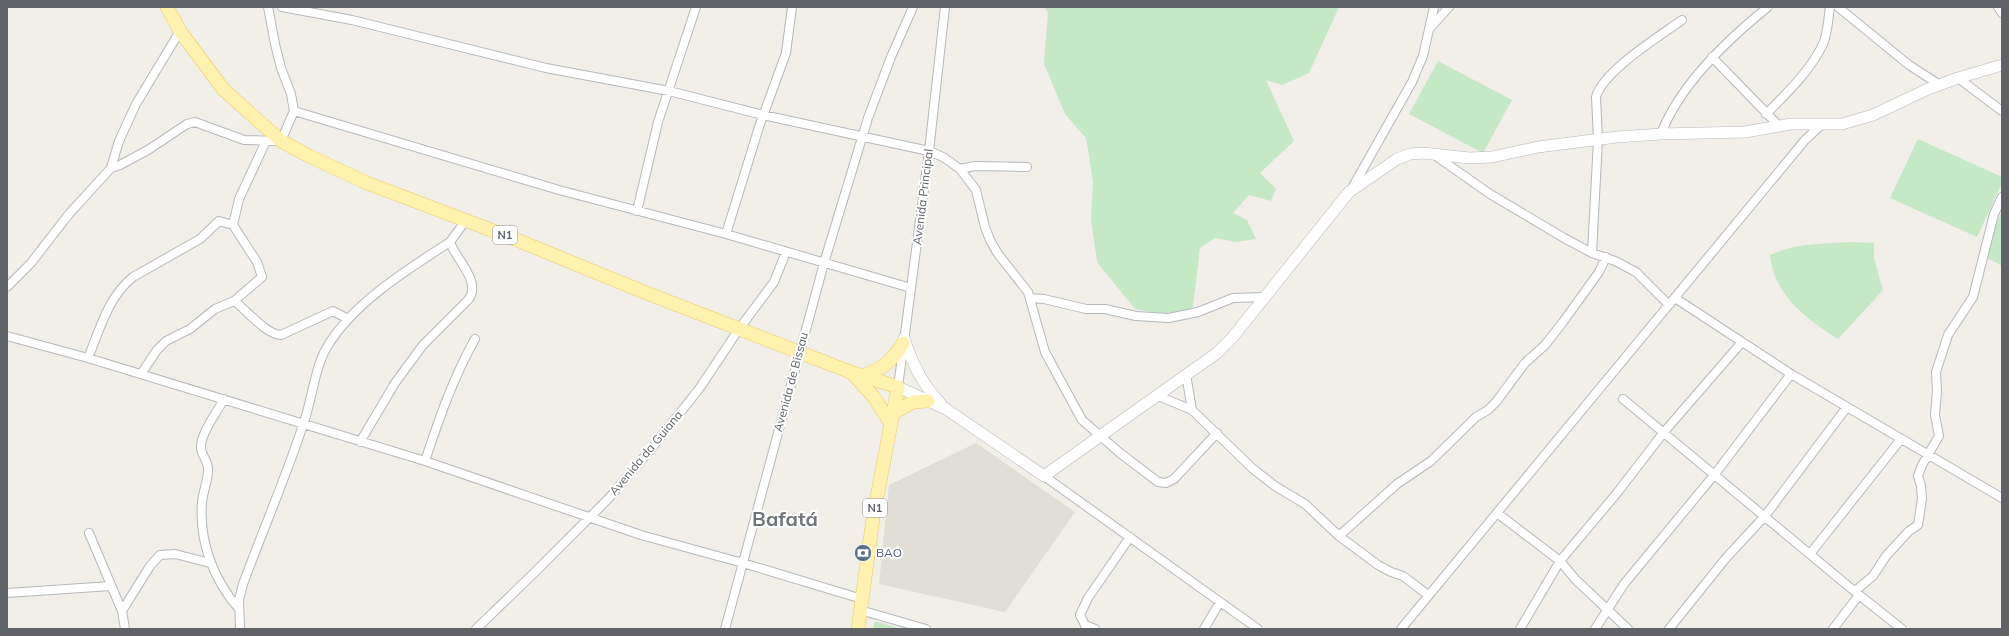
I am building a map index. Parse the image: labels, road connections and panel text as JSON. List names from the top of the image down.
{
  "streets": {
    "main road": ["N1"],
    "street": ["Avenida Principal", "Avenida de Bissau", "Avenida da Guiana"]
  },
  "crossings": [
    ["Avenida Principal", "N1"],
    ["N1", "Avenida de Bissau"],
    ["N1", "Avenida da Guiana"]
  ],
  "districts": ["Bafatá"],
  "places": {
    "bank": ["BAO"]
  }
}
